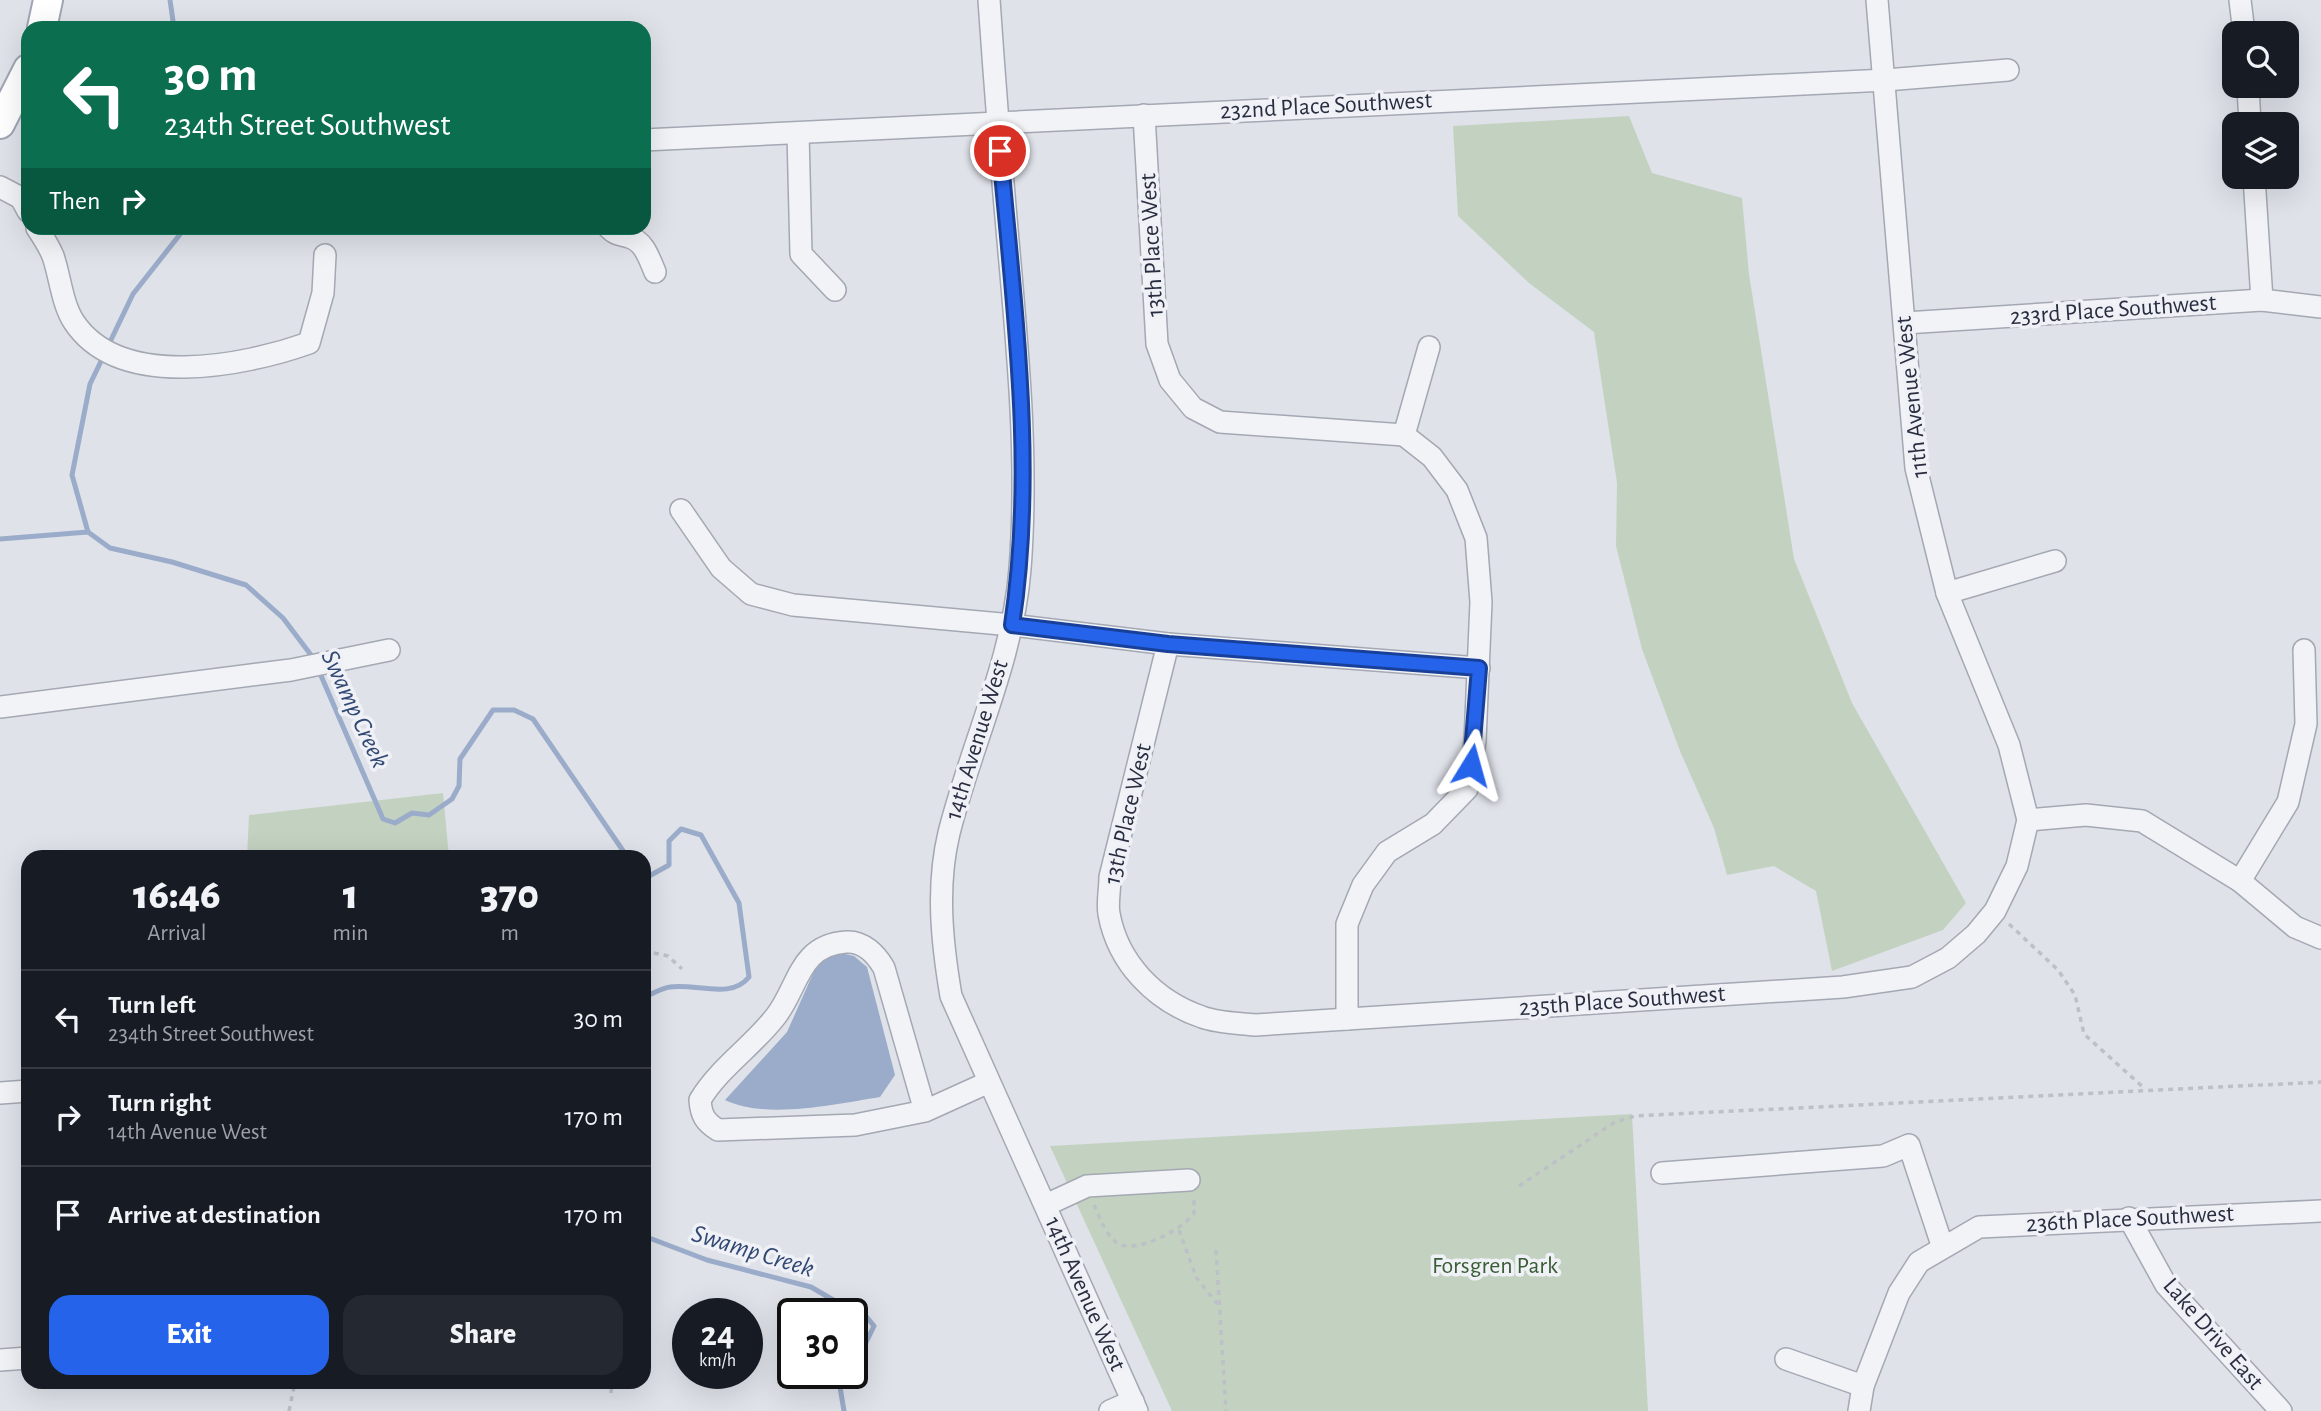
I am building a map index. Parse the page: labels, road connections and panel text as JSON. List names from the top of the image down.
{
  "streets": {
    "street": [
      "232nd Place Southwest",
      "13th Place West",
      "233rd Place Southwest",
      "11th Avenue West",
      "14th Avenue West",
      "235th Place Southwest",
      "236th Place Southwest",
      "Lake Drive East"
    ]
  },
  "crossings": [
    ["232nd Place Southwest", "13th Place West"],
    ["232nd Place Southwest", "11th Avenue West"],
    ["232nd Place Southwest", "14th Avenue West"],
    ["13th Place West", "235th Place Southwest"],
    ["233rd Place Southwest", "11th Avenue West"],
    ["11th Avenue West", "235th Place Southwest"],
    ["236th Place Southwest", "Lake Drive East"]
  ],
  "water": ["Swamp Creek"],
  "parks": ["Forsgren Park"],
  "page": {
    "turn": ["30 m", "234th Street Southwest"],
    "then": "Then",
    "eta": [
      "16:46",
      "Arrival",
      "1",
      "min",
      "370",
      "m"
    ],
    "list": [
      {
        "name": "Turn left",
        "note": "234th Street Southwest",
        "value": "30 m"
      },
      {
        "name": "Turn right",
        "note": "14th Avenue West",
        "value": "170 m"
      },
      {
        "name": "Arrive at destination",
        "value": "170 m"
      }
    ],
    "buttons": ["Exit", "Share"],
    "speed": "24 km/h",
    "limit": "30"
  }
}
